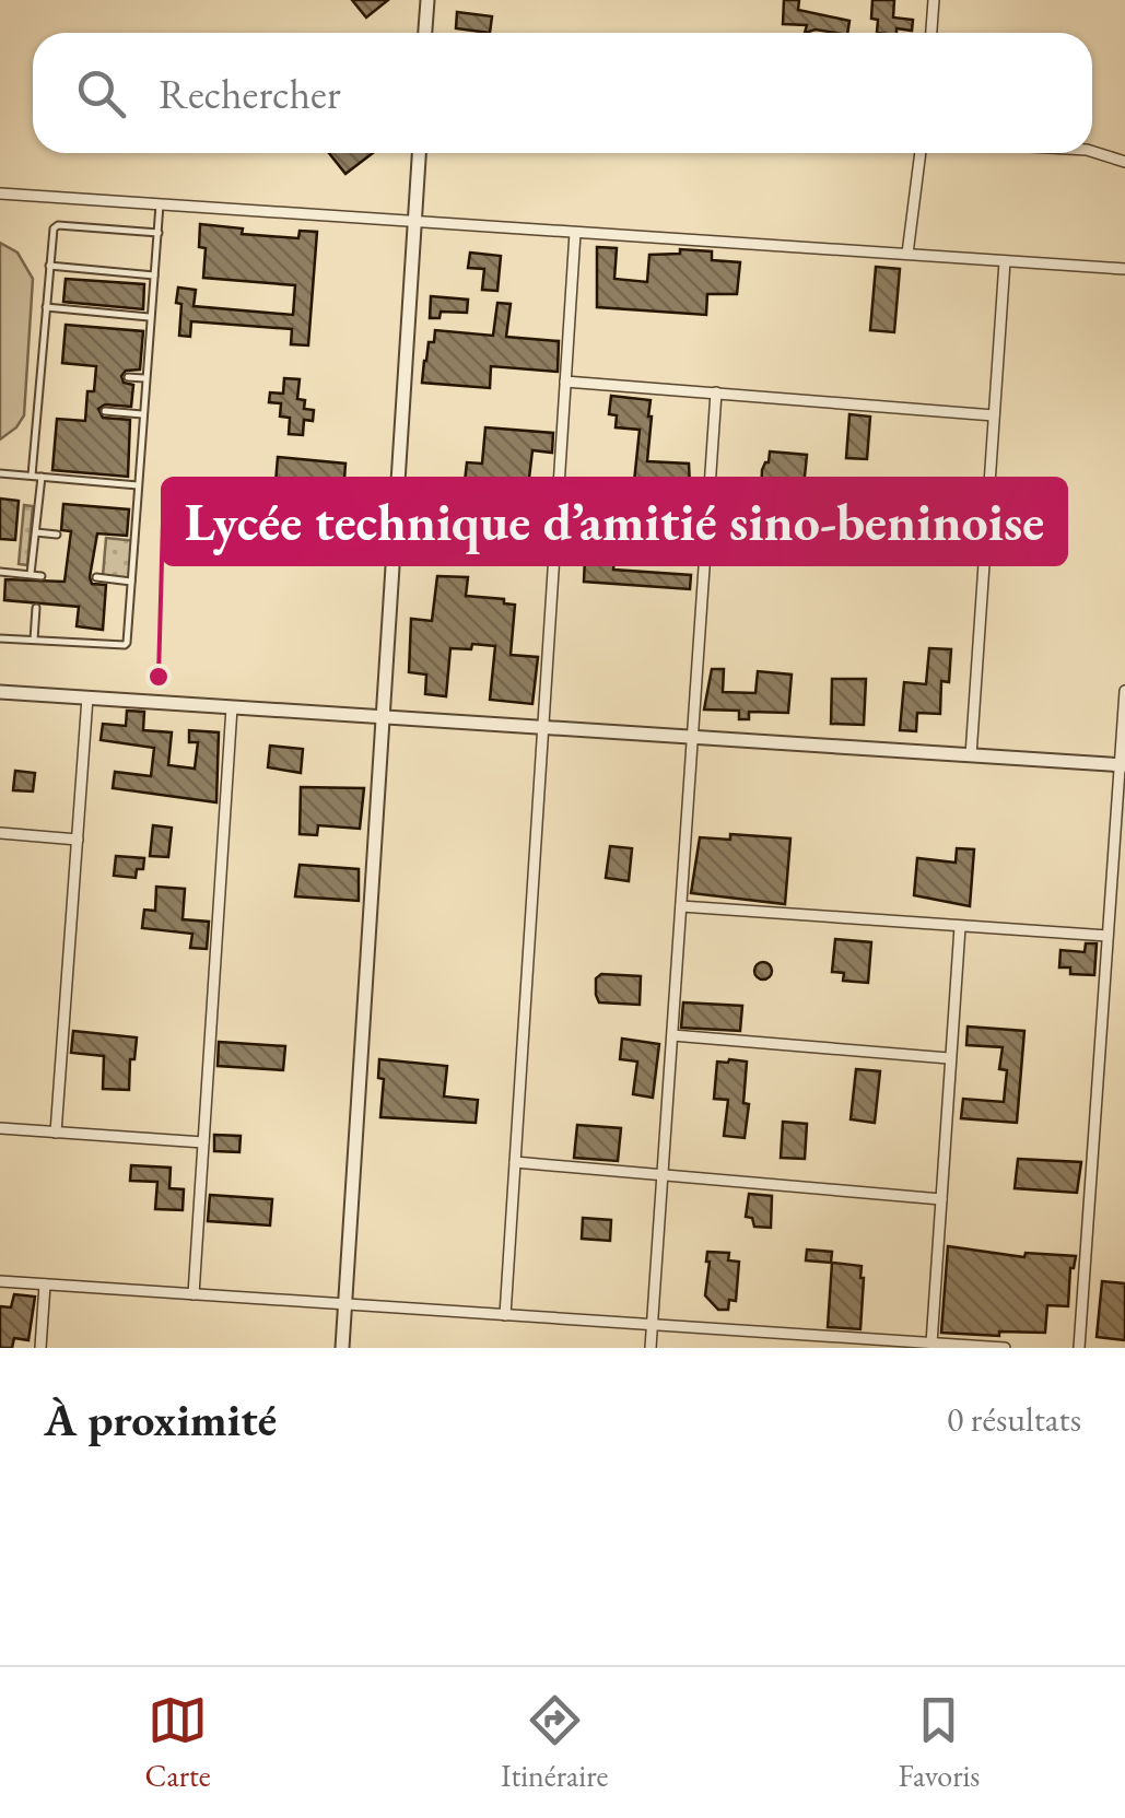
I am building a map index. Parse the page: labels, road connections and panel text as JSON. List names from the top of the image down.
{
  "places": ["Lycée technique d’amitié sino-beninoise"],
  "page": {
    "search": "Rechercher",
    "heading": ["À proximité", "0 résultats"],
    "nav": ["Carte", "Itinéraire", "Favoris"]
  }
}
